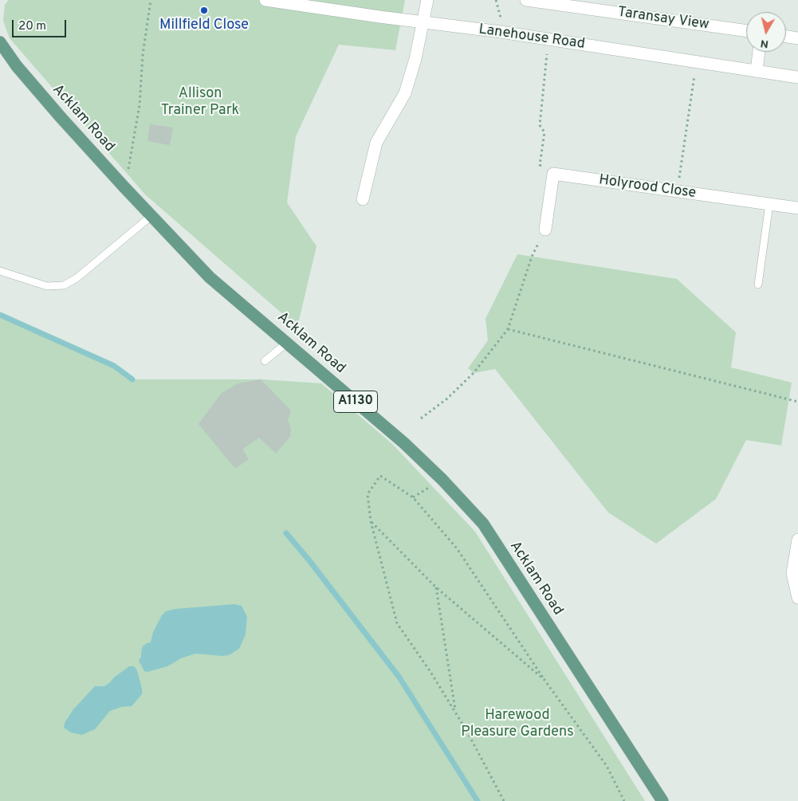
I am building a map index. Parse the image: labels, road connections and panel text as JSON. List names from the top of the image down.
{
  "streets": {
    "main road": ["Acklam Road", "A1130"],
    "street": ["Taransay View", "Lanehouse Road", "Holyrood Close"]
  },
  "parks": ["Allison Trainer Park", "Harewood Pleasure Gardens"],
  "places": ["Millfield Close"],
  "scale_bar": "20 m",
  "north": "bottom"
}
